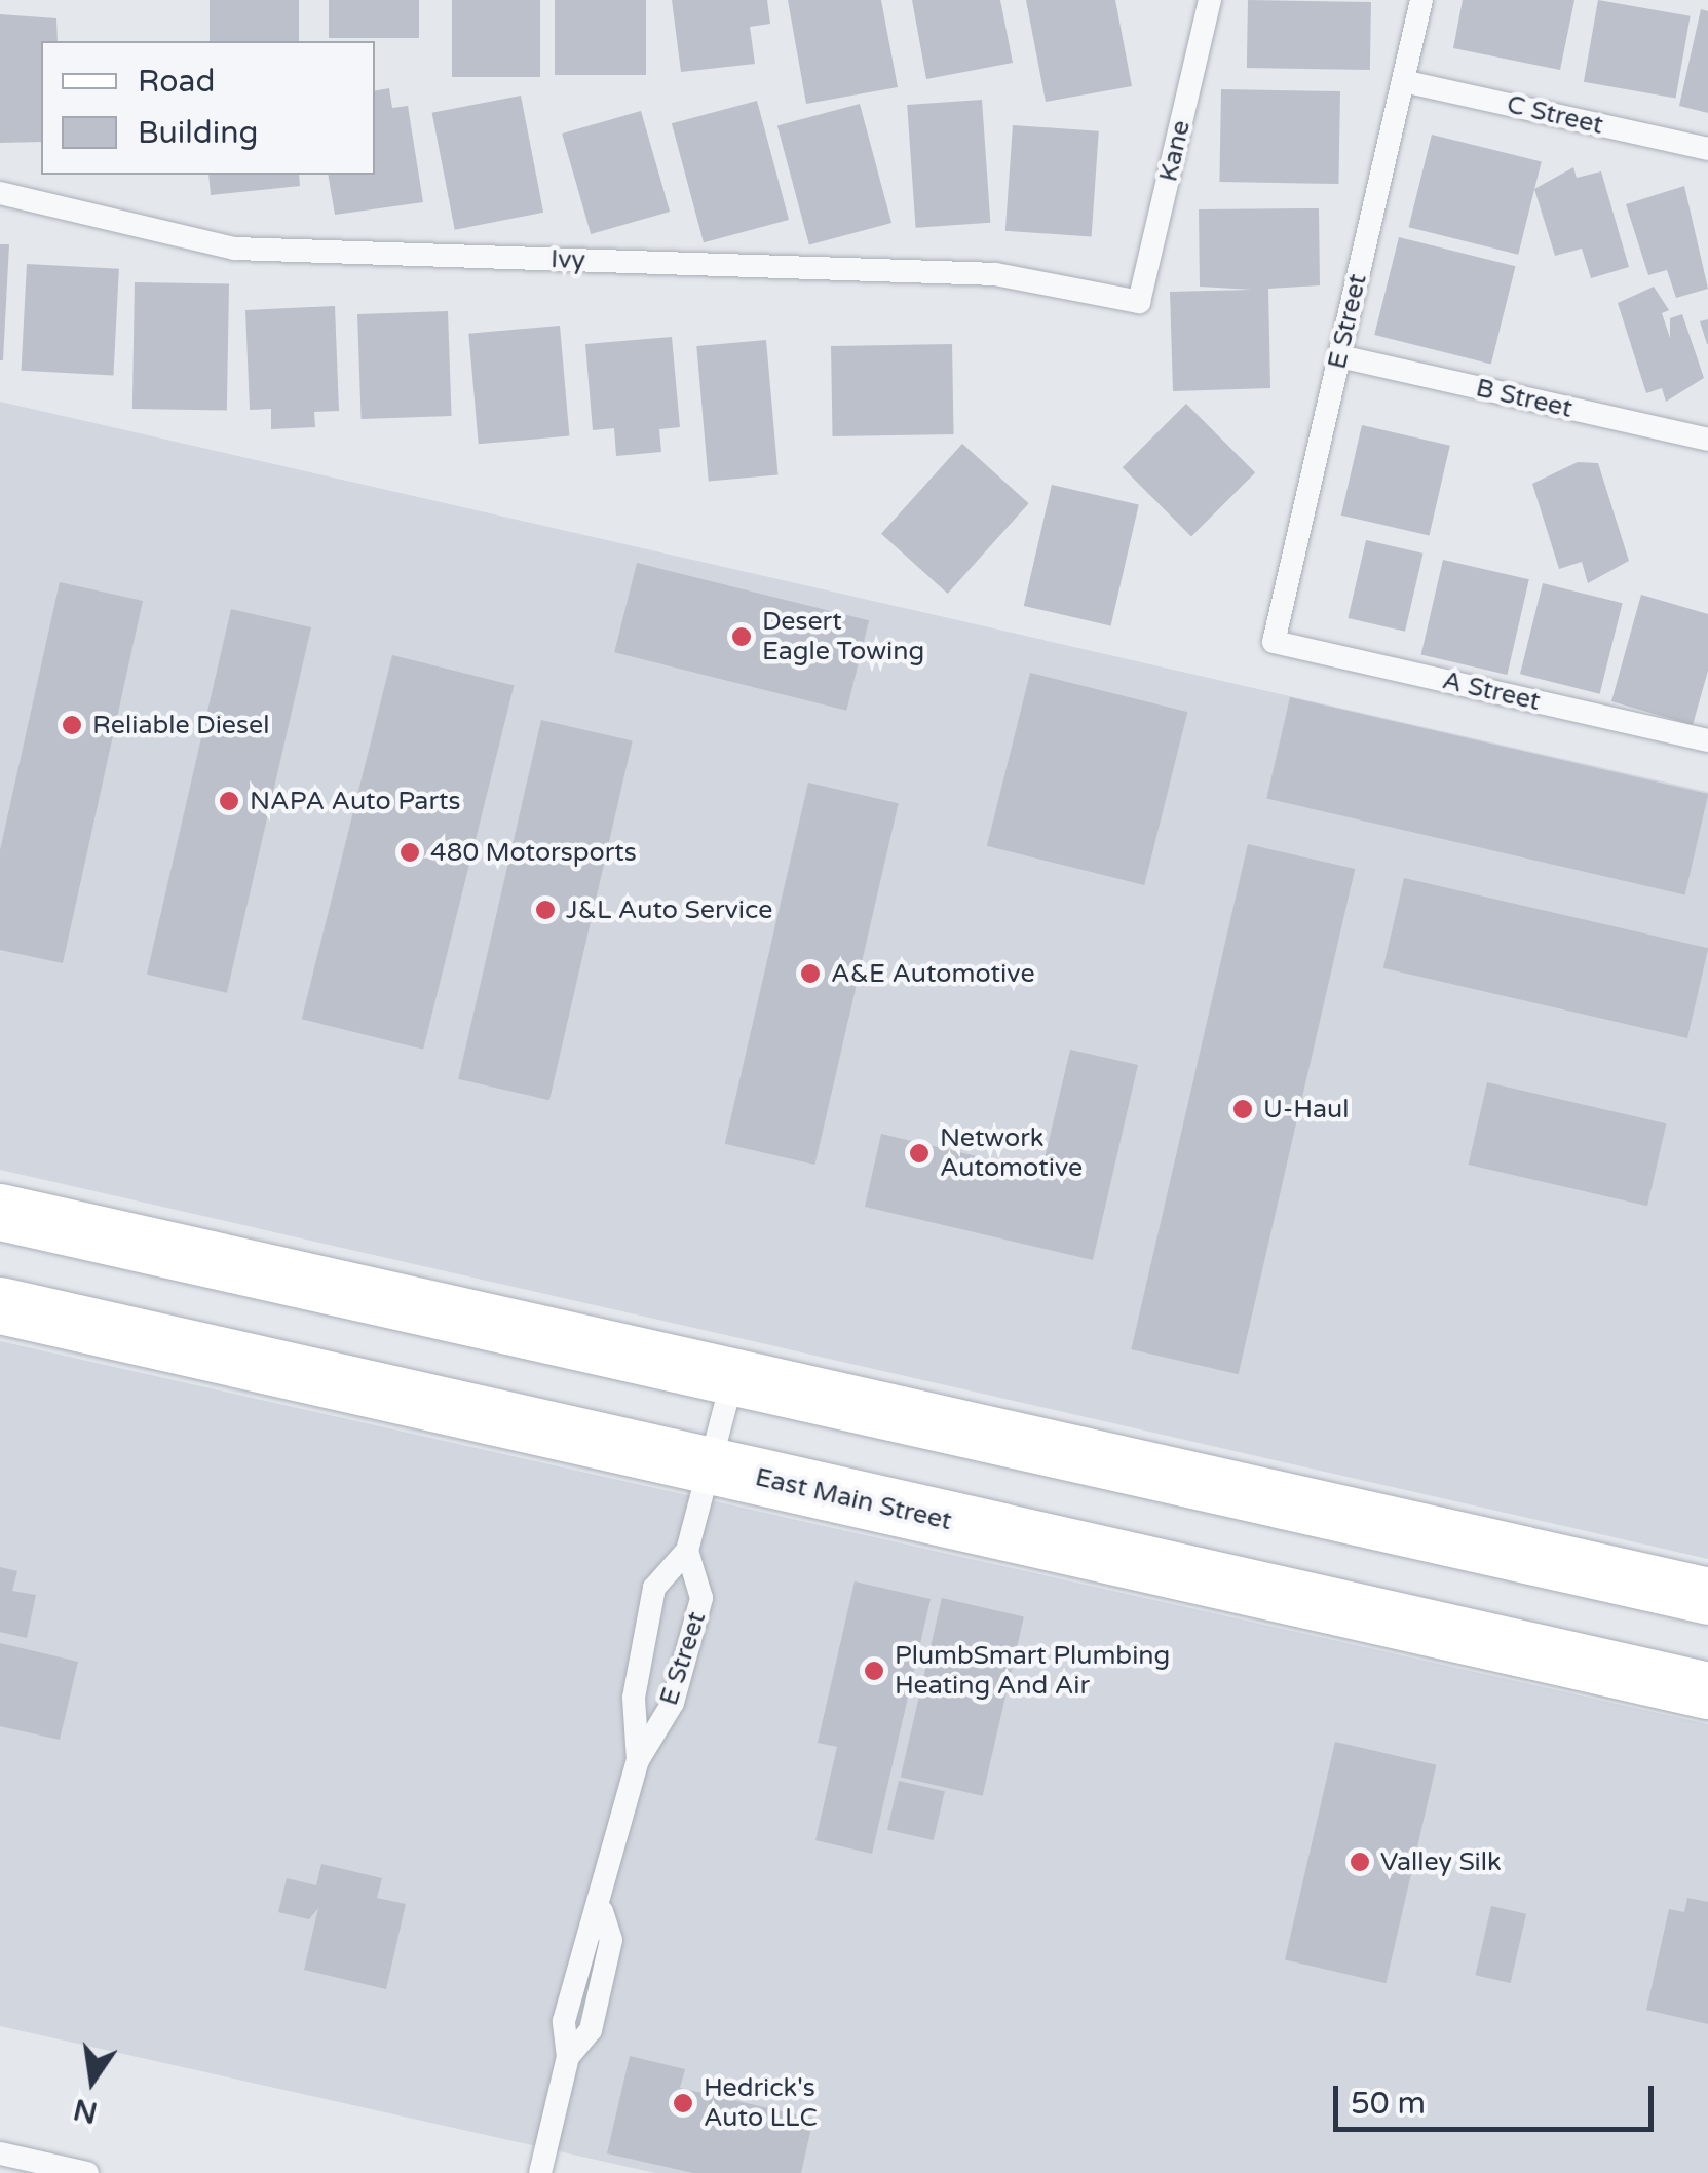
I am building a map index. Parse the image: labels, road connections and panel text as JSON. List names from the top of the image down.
{
  "streets": {
    "main road": ["East Main Street"],
    "lane": [
      "C Street",
      "Kane",
      "Ivy",
      "E Street",
      "B Street",
      "A Street"
    ]
  },
  "crossings": [
    ["C Street", "E Street"],
    ["Kane", "Ivy"],
    ["E Street", "B Street"],
    ["E Street", "A Street"],
    ["E Street", "East Main Street"]
  ],
  "places": [
    "Desert Eagle Towing",
    "Reliable Diesel",
    "NAPA Auto Parts",
    "480 Motorsports",
    "J&L Auto Service",
    "A&E Automotive",
    "U-Haul",
    "Network Automotive",
    "PlumbSmart Plumbing Heating And Air",
    "Valley Silk",
    "Hedrick's Auto LLC"
  ],
  "legend": ["Road", "Building"],
  "scale_bar": "50 m",
  "north": "bottom"
}
